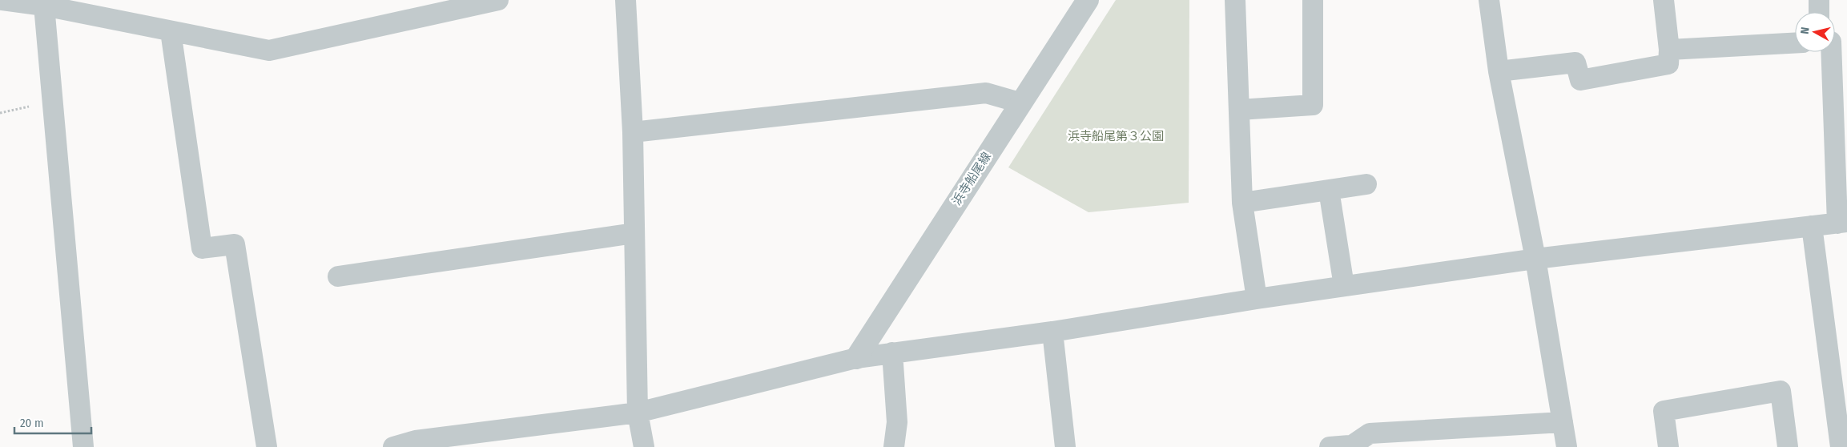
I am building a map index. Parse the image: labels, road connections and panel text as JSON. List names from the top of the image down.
{
  "streets": {
    "street": ["浜寺船尾線"]
  },
  "parks": ["浜寺船尾第３公園"],
  "scale_bar": "20 m",
  "north": "left"
}
